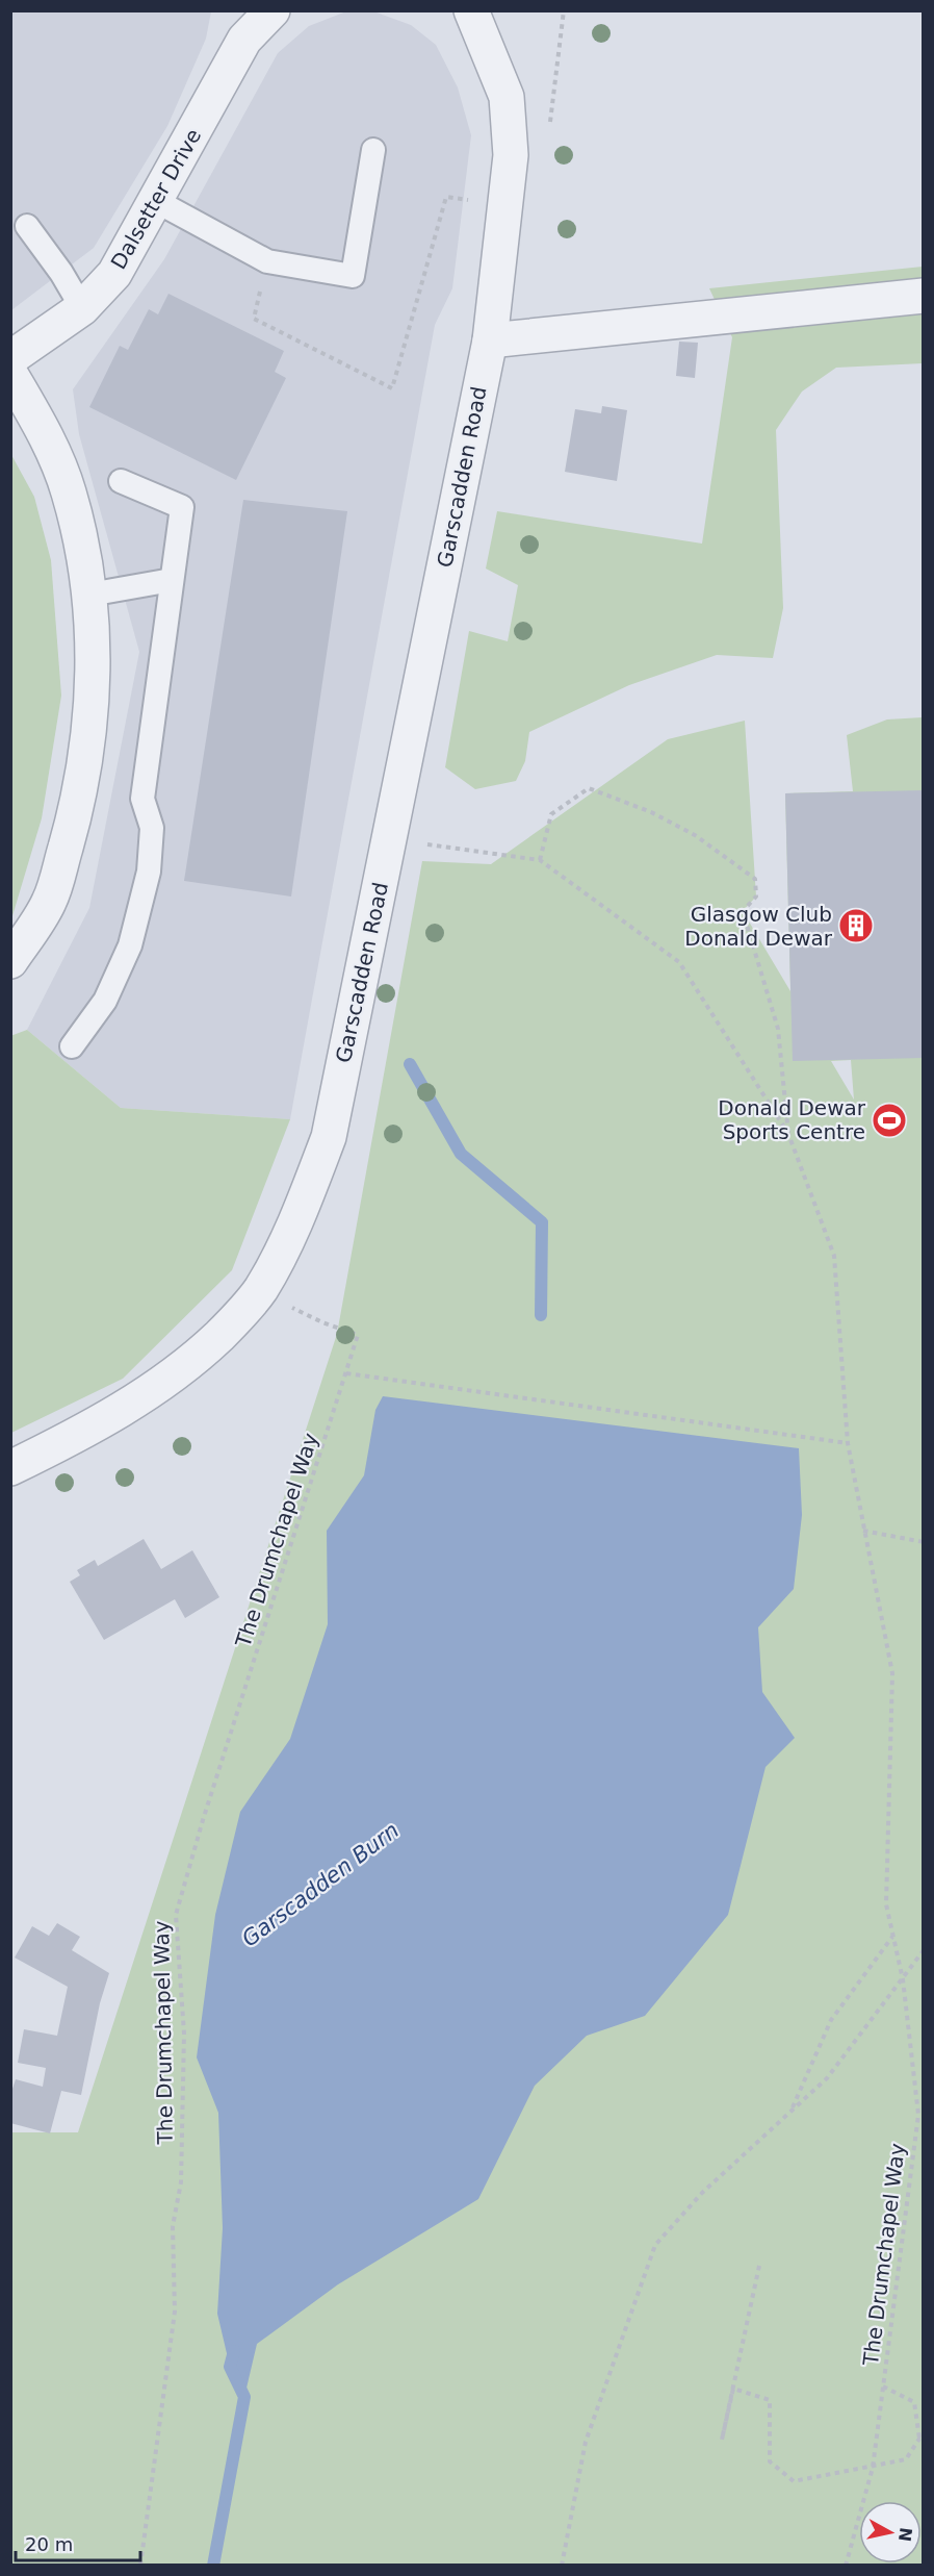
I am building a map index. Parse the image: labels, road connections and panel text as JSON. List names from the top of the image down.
{
  "streets": {
    "street": ["Dalsetter Drive", "Garscadden Road"],
    "path": ["The Drumchapel Way"]
  },
  "crossings": [
    ["Garscadden Road", "The Drumchapel Way"]
  ],
  "water": ["Garscadden Burn"],
  "places": {
    "building": ["Glasgow Club Donald Dewar"],
    "sports": ["Donald Dewar Sports Centre"]
  },
  "scale_bar": "20 m",
  "north": "right"
}
